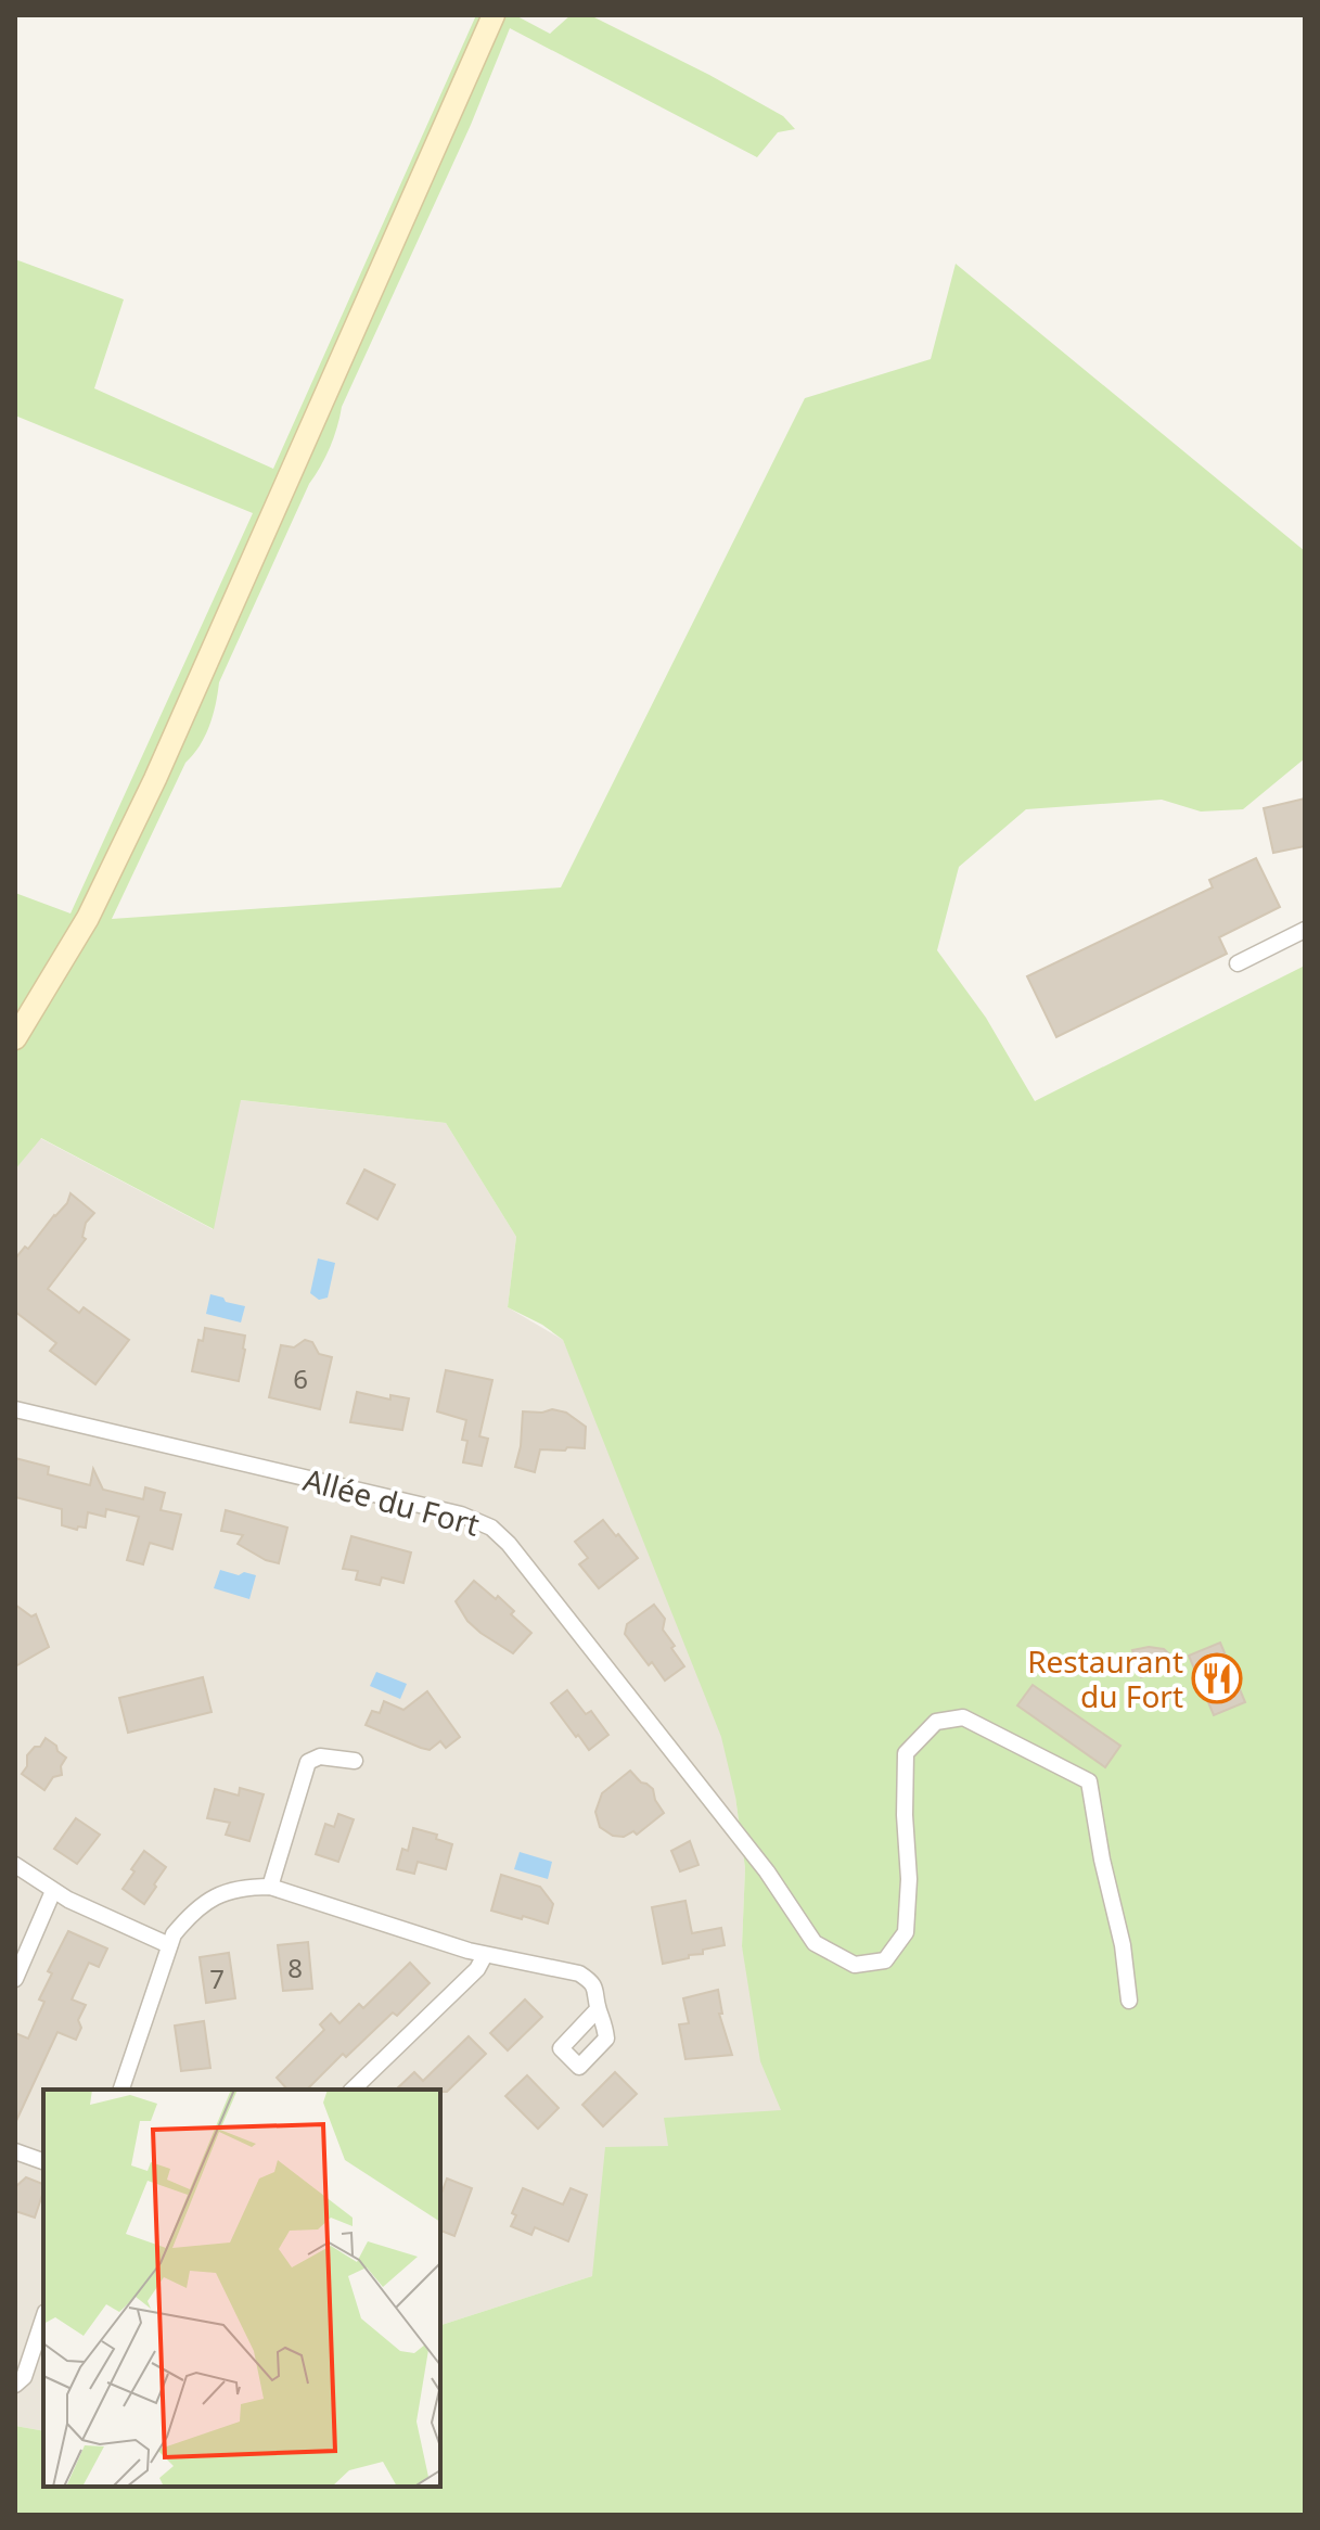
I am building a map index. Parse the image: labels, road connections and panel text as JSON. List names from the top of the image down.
{
  "streets": {
    "street": ["Allée du Fort"]
  },
  "places": {
    "restaurant": ["Restaurant du Fort"]
  },
  "house_numbers": ["6", "8", "7"]
}
